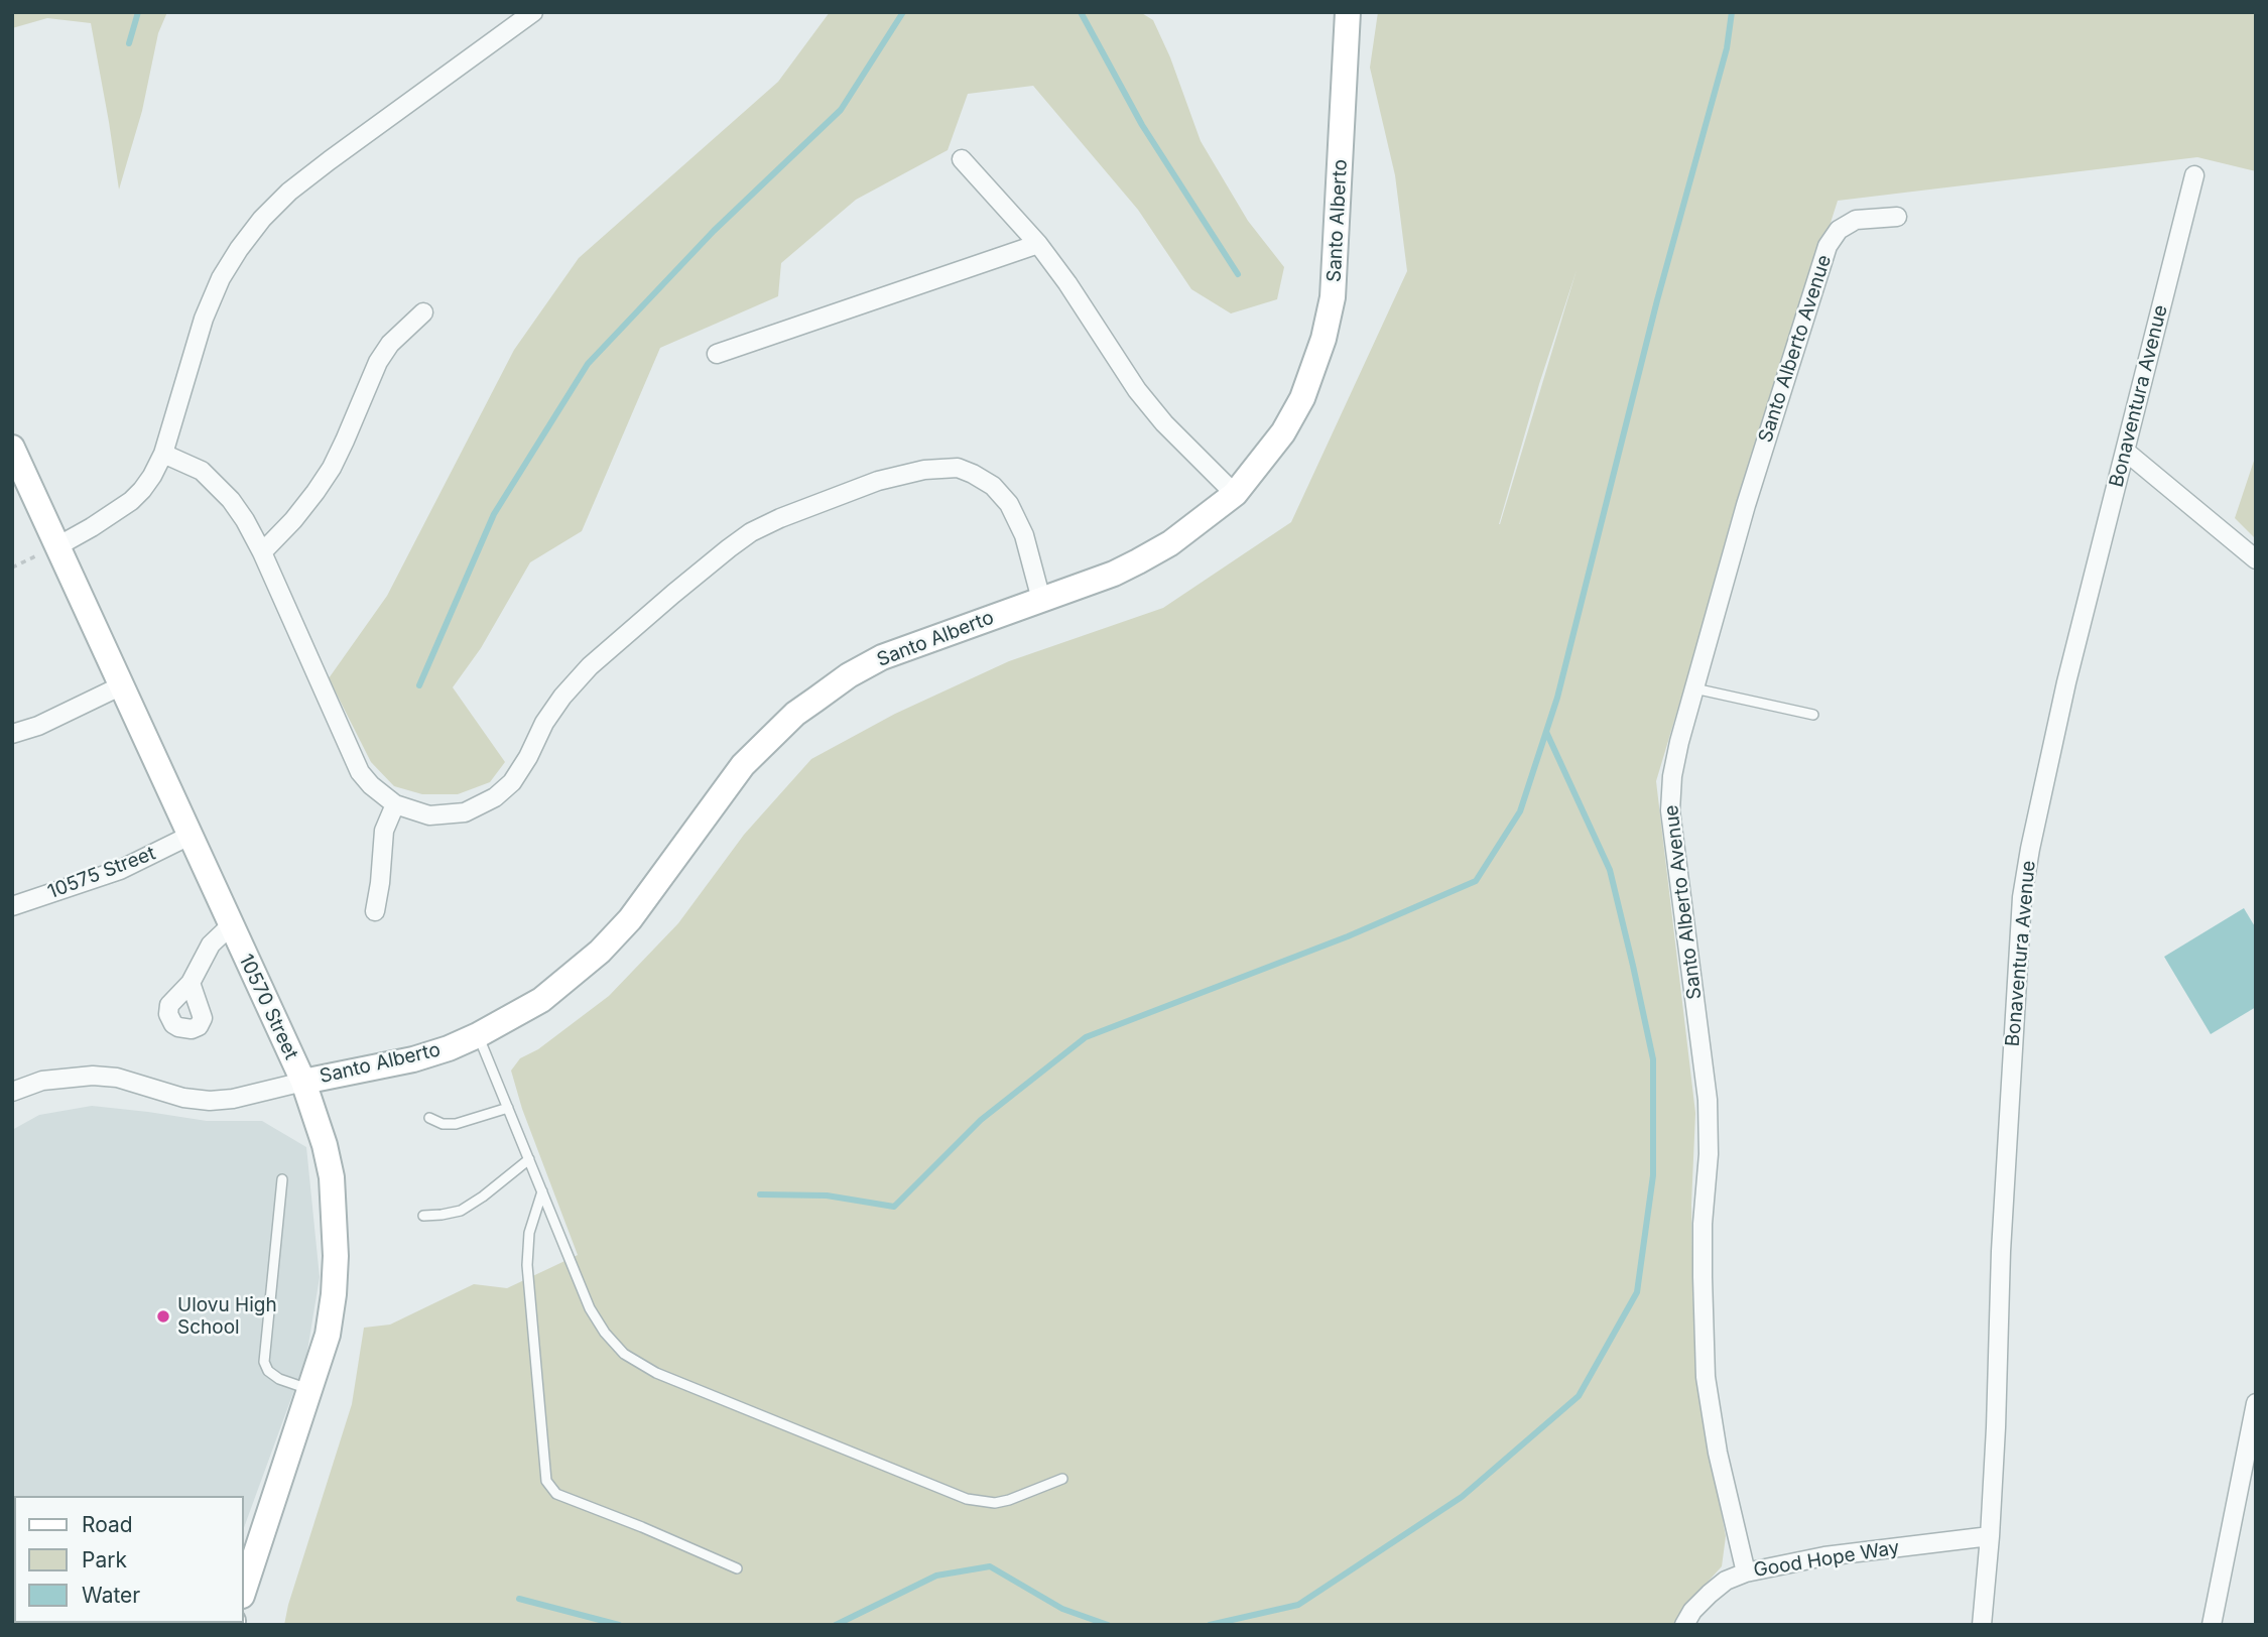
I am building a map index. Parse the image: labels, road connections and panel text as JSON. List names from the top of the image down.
{
  "streets": {
    "street": [
      "Santo Alberto",
      "Santo Alberto Avenue",
      "Bonaventura Avenue",
      "10575 Street",
      "10570 Street",
      "Good Hope Way"
    ]
  },
  "crossings": [
    ["Santo Alberto", "10570 Street"],
    ["Santo Alberto Avenue", "Good Hope Way"],
    ["Bonaventura Avenue", "Good Hope Way"],
    ["10575 Street", "10570 Street"]
  ],
  "places": ["Ulovu High School"],
  "legend": ["Road", "Park", "Water"]
}
